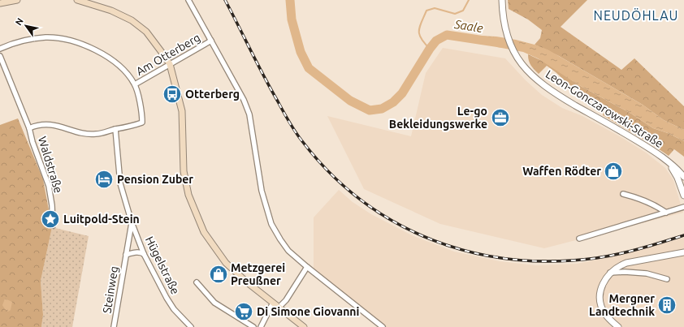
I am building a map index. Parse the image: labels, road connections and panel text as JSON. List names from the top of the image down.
{
  "streets": {
    "street": [
      "Am Otterberg",
      "Leon-Gonczarowski-Straße",
      "Waldstraße",
      "Hügelstraße",
      "Steinweg"
    ]
  },
  "crossings": [
    ["Am Otterberg", "Waldstraße"],
    ["Waldstraße", "Hügelstraße"],
    ["Hügelstraße", "Steinweg"]
  ],
  "districts": ["NEUDÖHLAU"],
  "water": ["Saale"],
  "places": {
    "bus stop": ["Otterberg"],
    "office": ["Le-go Bekleidungswerke"],
    "shop": ["Waffen Rödter", "Metzgerei Preußner"],
    "hotel": ["Pension Zuber"],
    "place": ["Luitpold-Stein"],
    "building": ["Mergner Landtechnik"],
    "supermarket": ["Di Simone Giovanni"]
  },
  "north": "top left"
}
